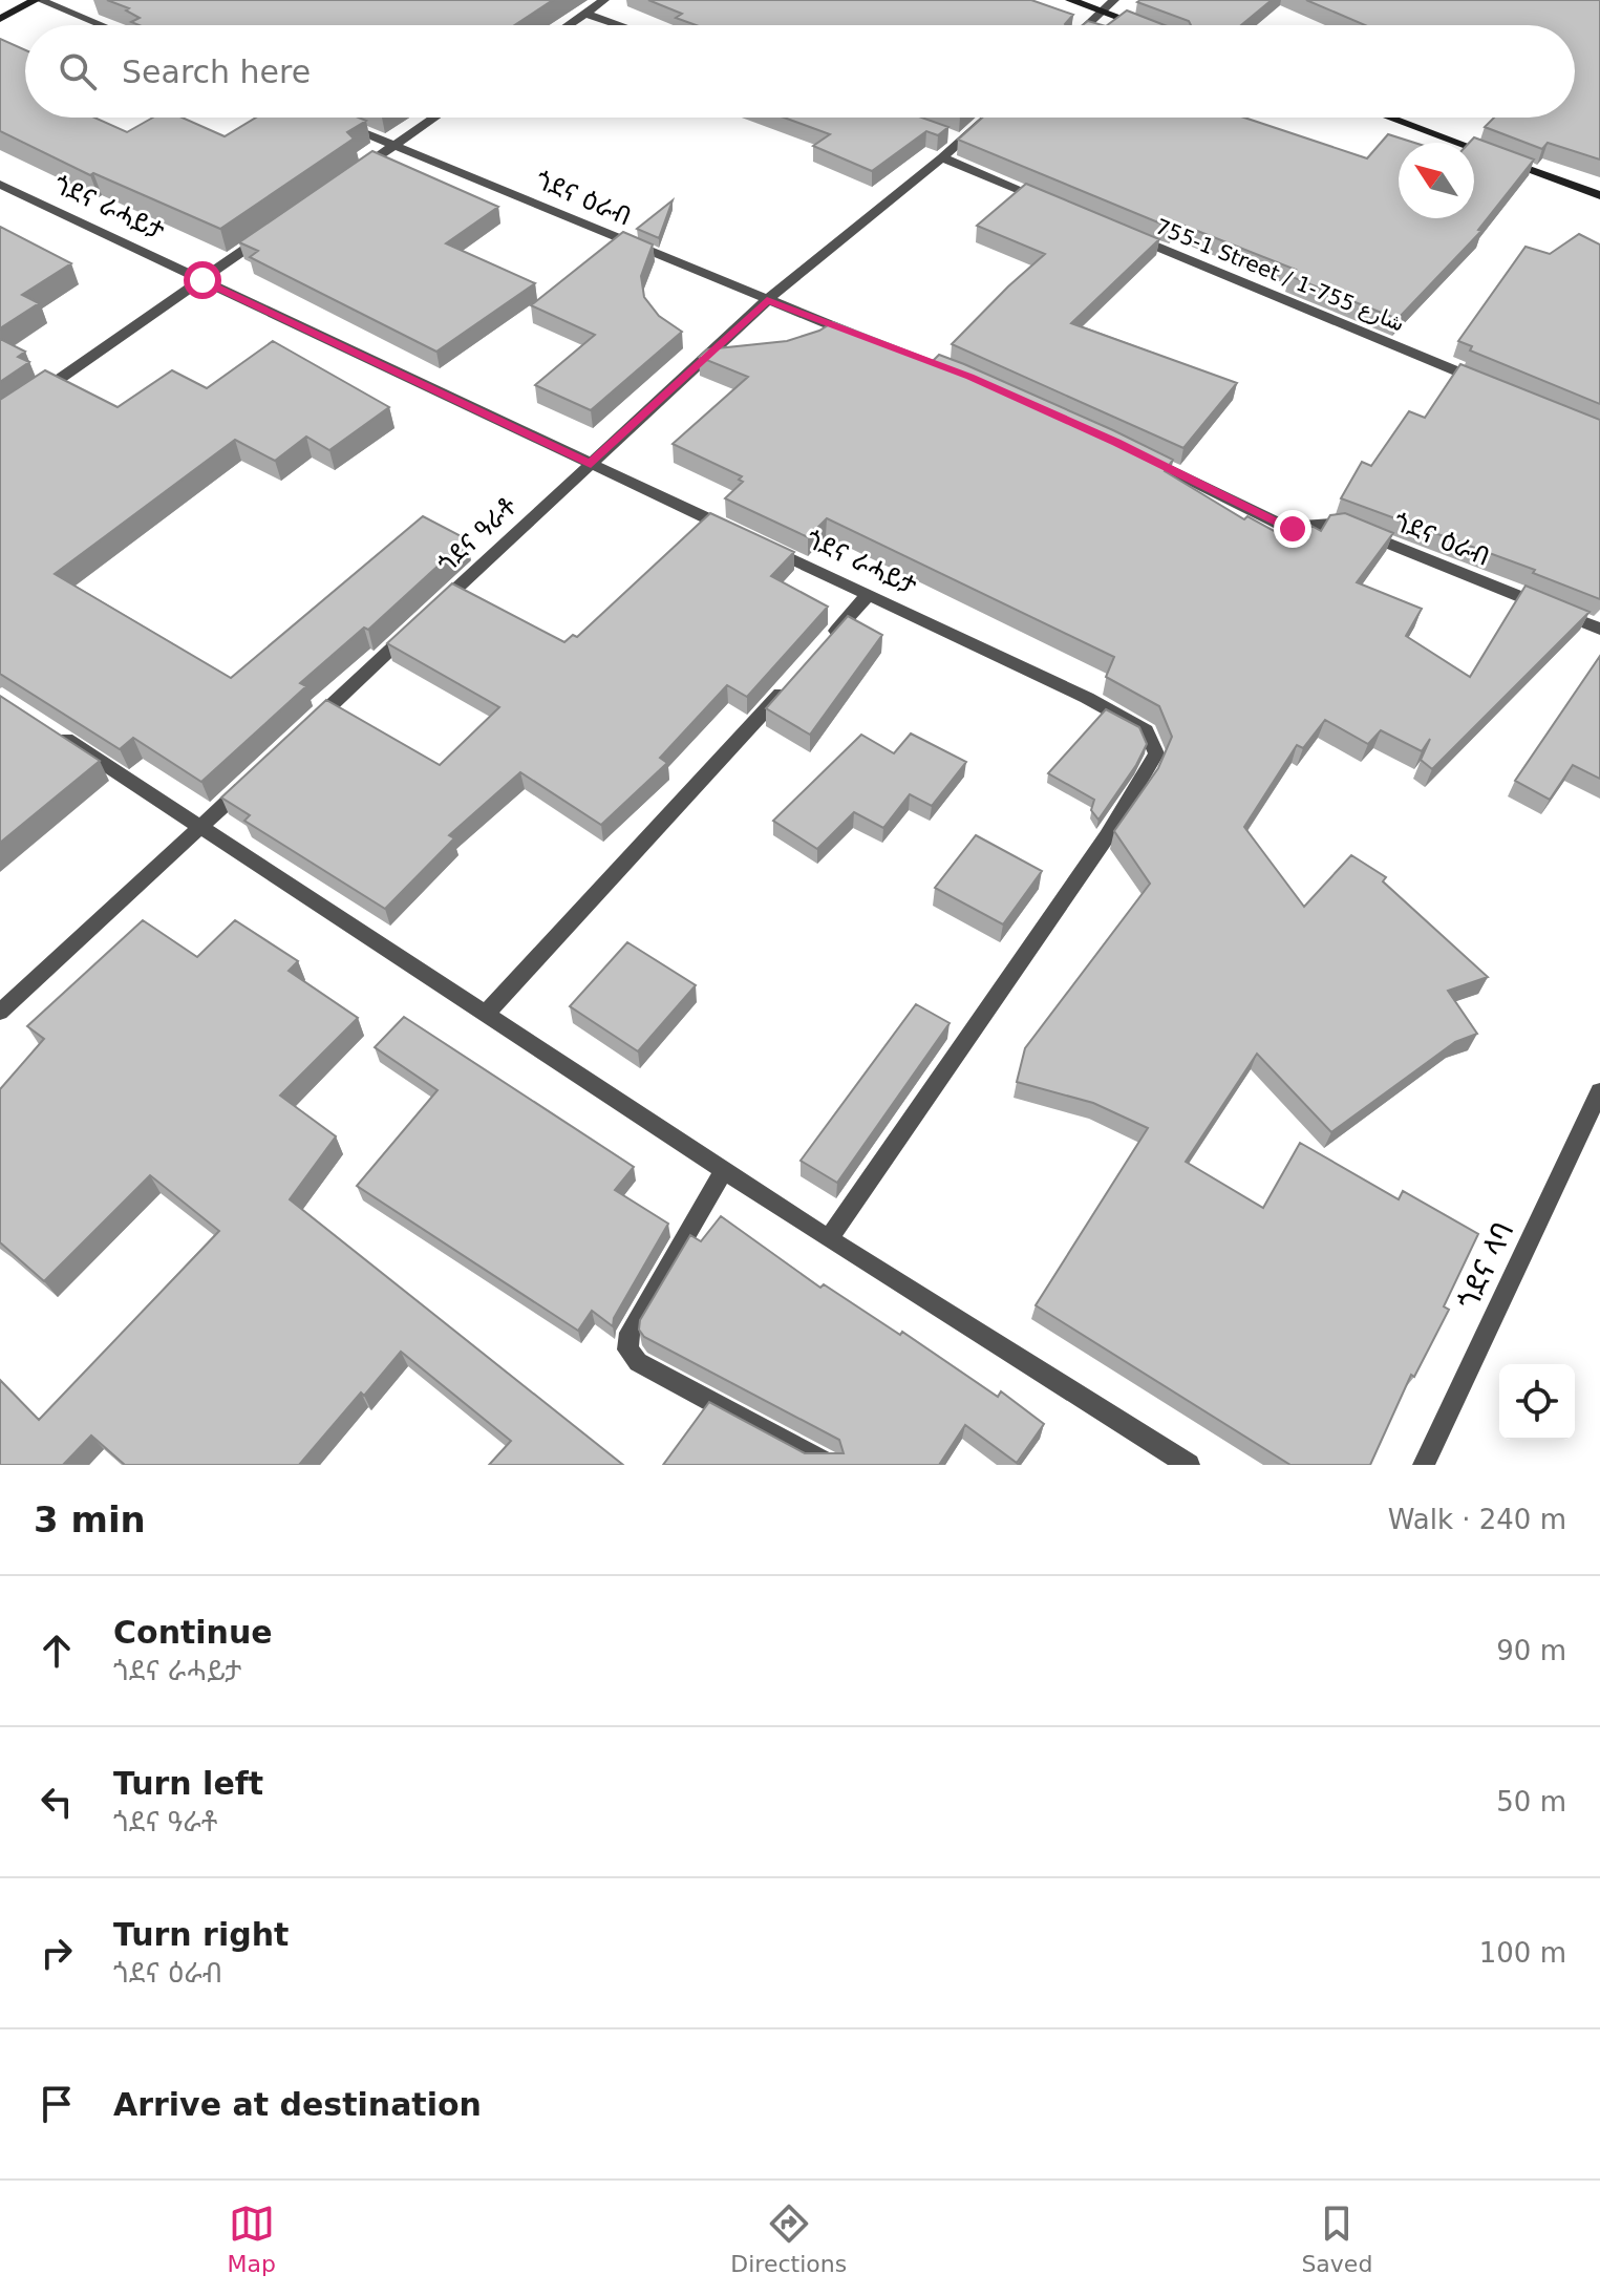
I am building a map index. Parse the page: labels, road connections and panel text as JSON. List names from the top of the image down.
{
  "streets": {
    "street": [
      "ጎደና ዕራብ",
      "ጎደና ራሓይታ",
      "755-1 Street / شارع 755-1",
      "ጎደና ዓራቶ",
      "ጎደና ላባ"
    ]
  },
  "crossings": [
    ["ጎደና ዕራብ", "ጎደና ዓራቶ"],
    ["ጎደና ራሓይታ", "ጎደና ዓራቶ"]
  ],
  "north": "top left",
  "page": {
    "search": "Search here",
    "heading": ["3 min", "Walk · 240 m"],
    "list": [
      ["Continue", "ጎደና ራሓይታ", "90 m"],
      ["Turn left", "ጎደና ዓራቶ", "50 m"],
      ["Turn right", "ጎደና ዕራብ", "100 m"],
      "Arrive at destination"
    ],
    "nav": ["Map", "Directions", "Saved"]
  }
}
